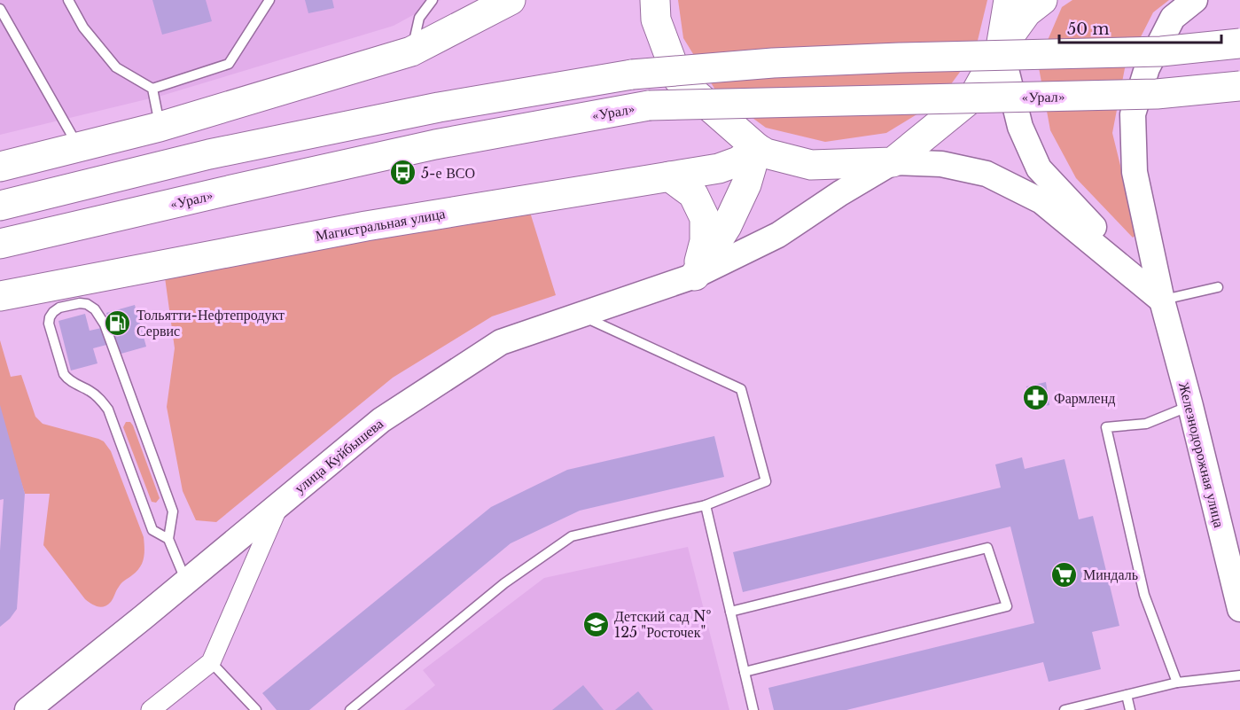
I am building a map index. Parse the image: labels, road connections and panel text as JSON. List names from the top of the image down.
{
  "streets": {
    "main road": [
      "«Урал»",
      "Магистральная улица",
      "Железнодорожная улица",
      "улица Куйбышева"
    ]
  },
  "places": {
    "bus stop": ["5-е ВСО"],
    "fuel station": ["Тольятти-Нефтепродукт Сервис"],
    "pharmacy": ["Фармленд"],
    "supermarket": ["Миндаль"],
    "school or university": ["Детский сад № 125 \"Росточек\""]
  },
  "scale_bar": "50 m"
}
